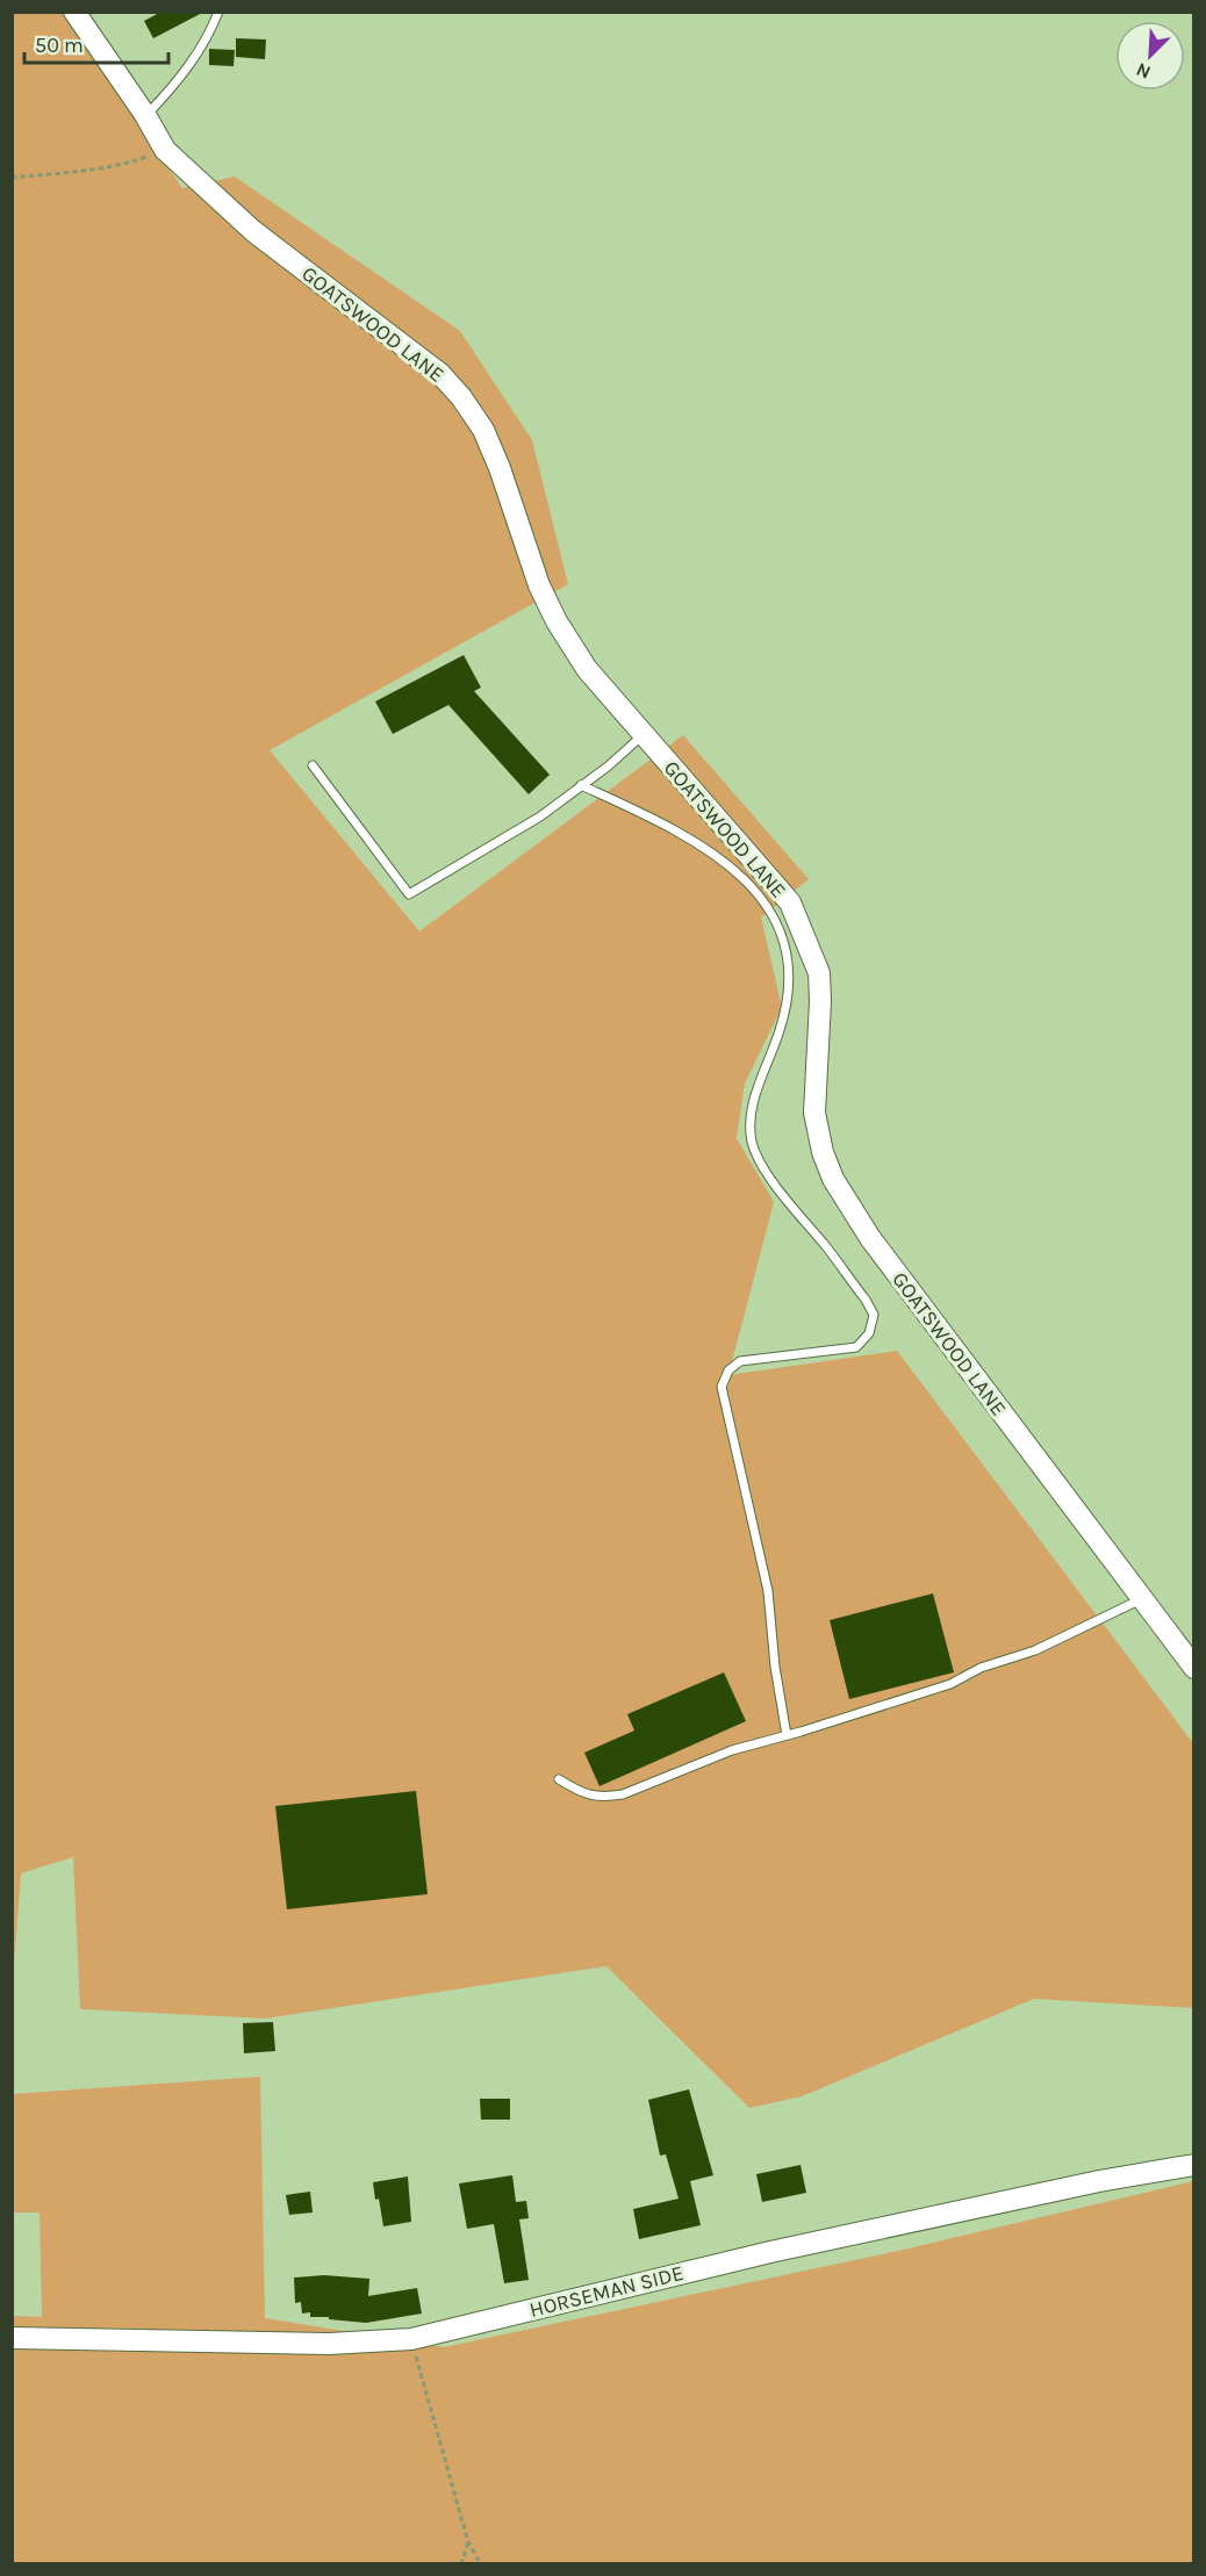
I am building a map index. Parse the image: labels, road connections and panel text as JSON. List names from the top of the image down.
{
  "streets": {
    "street": ["GOATSWOOD LANE", "HORSEMAN SIDE"]
  },
  "scale_bar": "50 m",
  "north": "bottom left"
}
